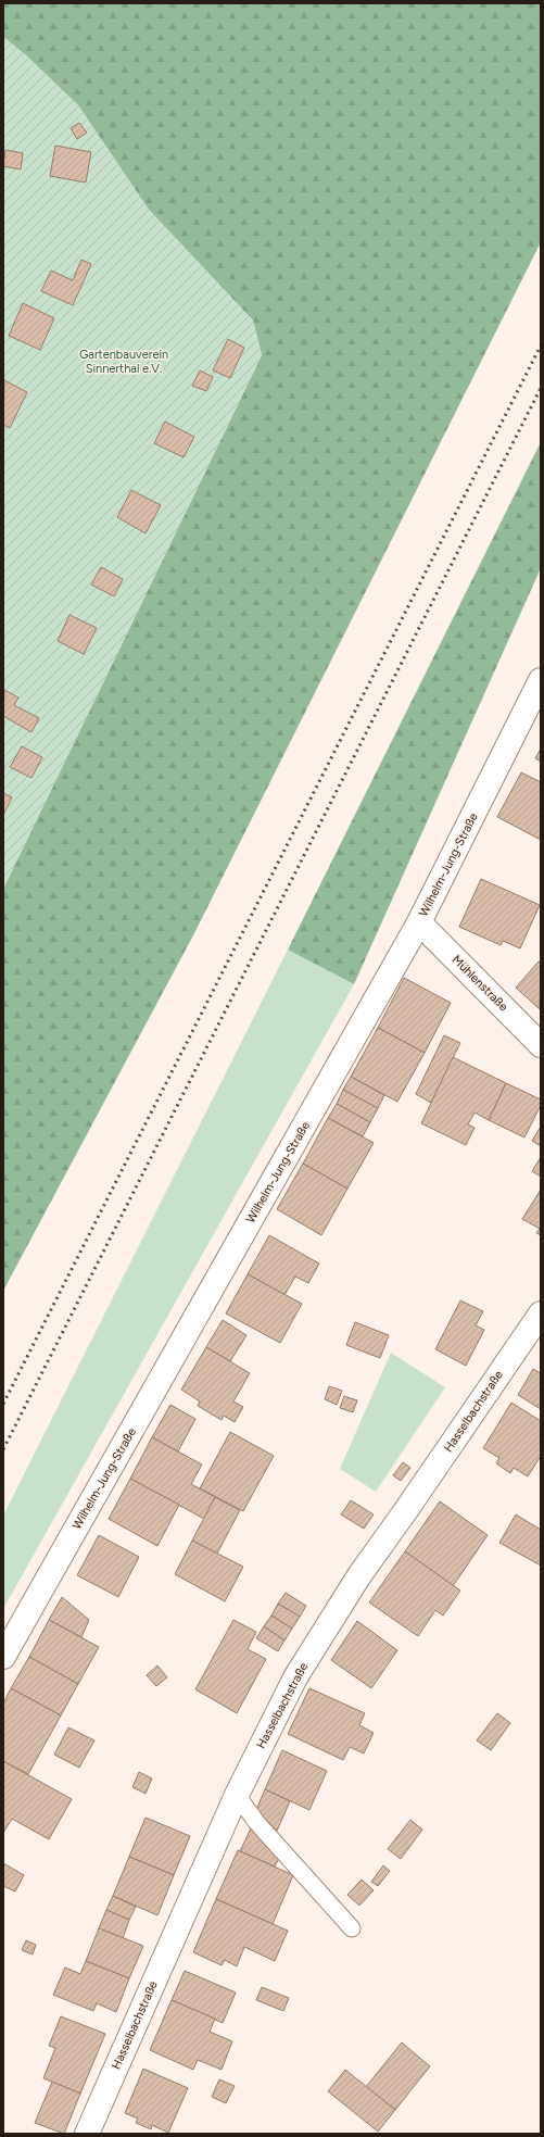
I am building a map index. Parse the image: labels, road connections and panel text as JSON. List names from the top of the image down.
{
  "streets": {
    "street": ["Wilhelm-Jung-Straße", "Mühlenstraße", "Hasselbachstraße"]
  },
  "crossings": [
    ["Wilhelm-Jung-Straße", "Mühlenstraße"]
  ],
  "parks": ["Gartenbauverein Sinnerthal e.V."]
}
